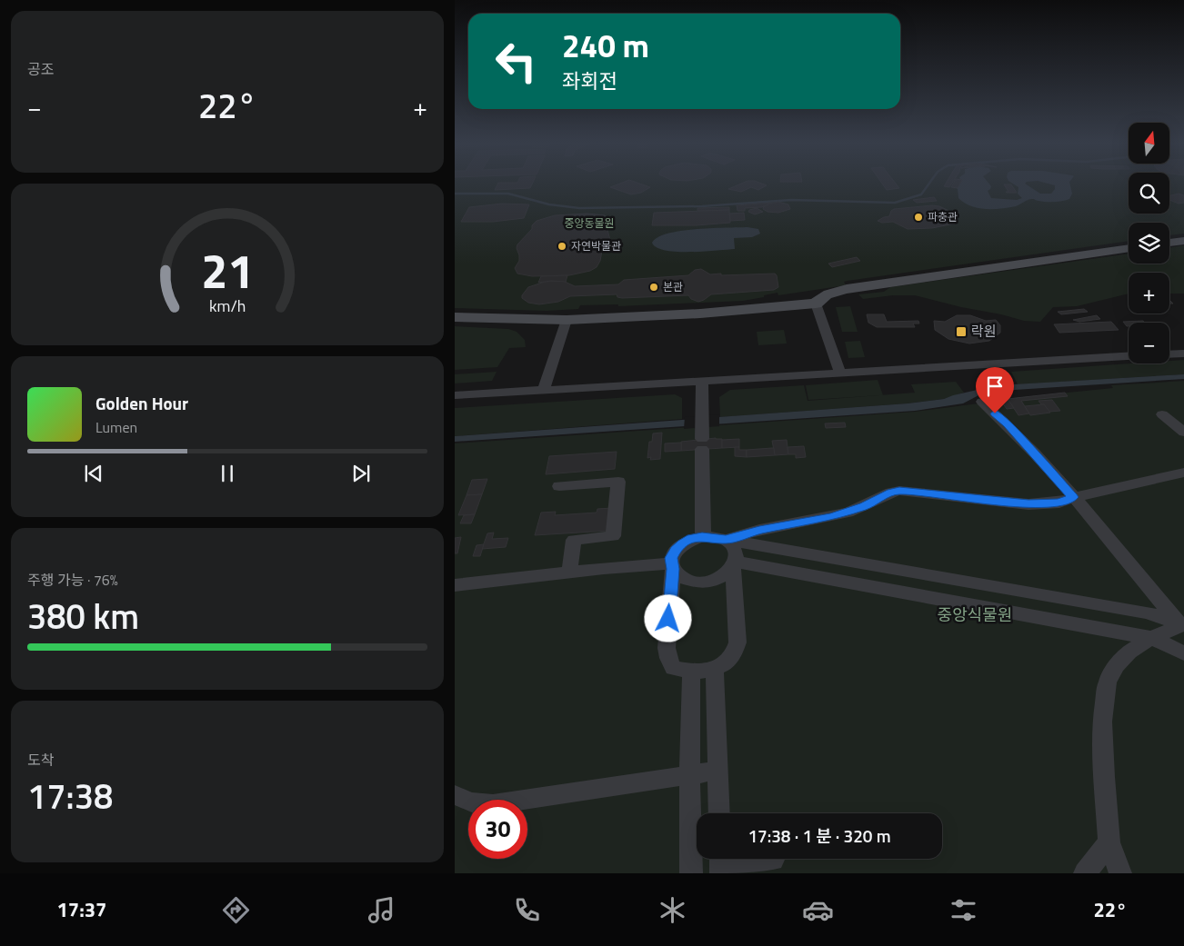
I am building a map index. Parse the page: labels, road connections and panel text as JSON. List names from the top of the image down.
{
  "parks": ["중앙동물원", "중앙식물원"],
  "places": {
    "other": ["파충관", "자연박물관", "본관"],
    "transit": ["락원"]
  },
  "north": "top",
  "page": {
    "tile": [
      "공조",
      ["주행 가능 · 76%", "380 km"],
      ["도착", "17:38"]
    ],
    "turn": ["240 m", "좌회전"],
    "heat": ["−", "22°", "+"],
    "map_buttons": ["+", "−"],
    "song": ["Golden Hour", "Lumen"],
    "limit": "30",
    "trip": "17:38 · 1 분 · 320 m",
    "tabs": ["17:37", "22°"],
    "gauge": ["21", "km/h"]
  }
}
